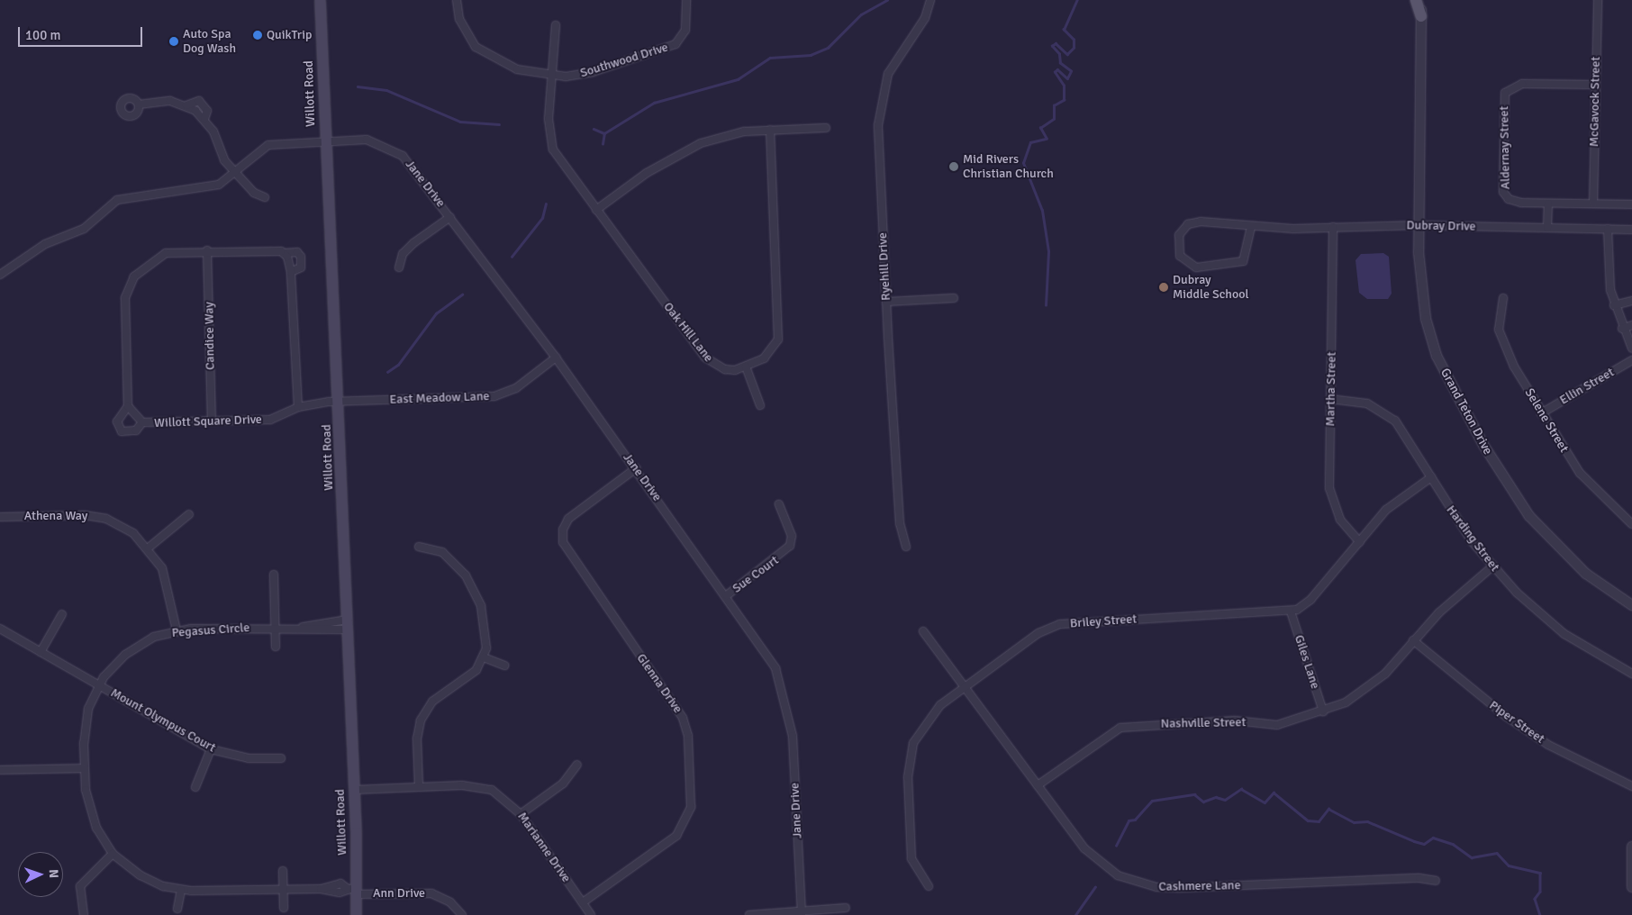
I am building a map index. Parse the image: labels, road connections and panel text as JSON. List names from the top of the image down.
{
  "streets": {
    "main road": ["Willott Road"],
    "street": [
      "Southwood Drive",
      "McGavock Street",
      "Aldernay Street",
      "Jane Drive",
      "Dubray Drive",
      "Ryehill Drive",
      "Oak Hill Lane",
      "Candice Way",
      "Ellin Street",
      "Martha Street",
      "East Meadow Lane",
      "Grand Teton Drive",
      "Selene Street",
      "Willott Square Drive",
      "Athena Way",
      "Harding Street",
      "Sue Court",
      "Briley Street",
      "Pegasus Circle",
      "Giles Lane",
      "Glenna Drive",
      "Mount Olympus Court",
      "Piper Street",
      "Nashville Street",
      "Marianne Drive",
      "Cashmere Lane",
      "Ann Drive"
    ]
  },
  "crossings": [
    ["Southwood Drive", "Oak Hill Lane"],
    ["Willott Road", "Jane Drive"],
    ["Willott Road", "East Meadow Lane"],
    ["Willott Road", "Willott Square Drive"],
    ["Willott Road", "Pegasus Circle"],
    ["Willott Road", "Marianne Drive"],
    ["Willott Road", "Ann Drive"],
    ["McGavock Street", "Aldernay Street"],
    ["Jane Drive", "East Meadow Lane"],
    ["Jane Drive", "Sue Court"],
    ["Jane Drive", "Glenna Drive"],
    ["Dubray Drive", "Martha Street"],
    ["Dubray Drive", "Grand Teton Drive"],
    ["Candice Way", "Willott Square Drive"],
    ["Ellin Street", "Selene Street"],
    ["Martha Street", "Harding Street"],
    ["Martha Street", "Briley Street"],
    ["East Meadow Lane", "Willott Square Drive"],
    ["Athena Way", "Pegasus Circle"],
    ["Harding Street", "Briley Street"],
    ["Harding Street", "Nashville Street"],
    ["Briley Street", "Giles Lane"],
    ["Briley Street", "Cashmere Lane"],
    ["Pegasus Circle", "Mount Olympus Court"],
    ["Pegasus Circle", "Ann Drive"],
    ["Giles Lane", "Nashville Street"],
    ["Glenna Drive", "Marianne Drive"],
    ["Piper Street", "Nashville Street"],
    ["Nashville Street", "Cashmere Lane"]
  ],
  "places": [
    "QuikTrip",
    "Auto Spa Dog Wash",
    "Mid Rivers Christian Church",
    "Dubray Middle School"
  ],
  "scale_bar": "100 m",
  "north": "right"
}
